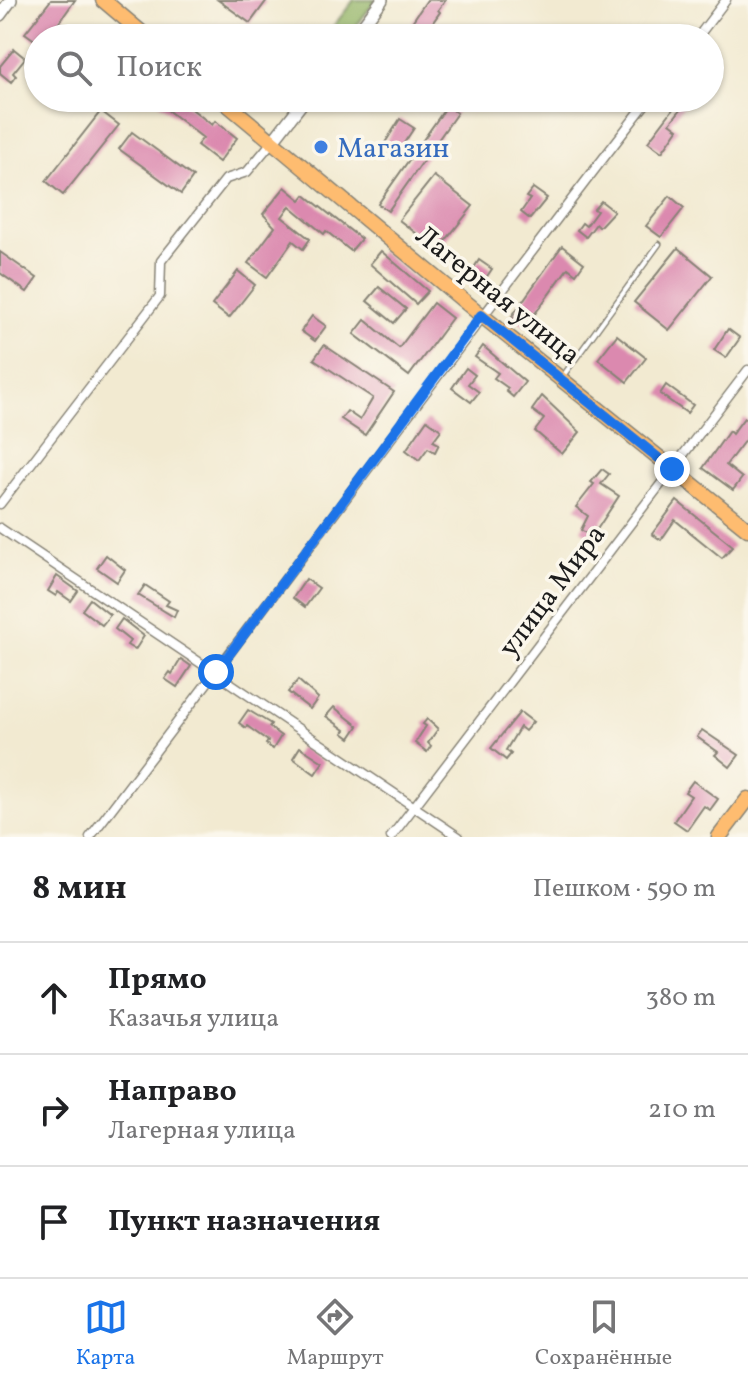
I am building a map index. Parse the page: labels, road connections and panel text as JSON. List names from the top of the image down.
{
  "streets": {
    "main road": ["Лагерная улица"],
    "street": ["улица Мира"]
  },
  "crossings": [
    ["Лагерная улица", "улица Мира"]
  ],
  "places": ["Магазин"],
  "page": {
    "search": "Поиск",
    "heading": ["8 мин", "Пешком · 590 m"],
    "list": [
      ["Прямо", "Казачья улица", "380 m"],
      ["Направо", "Лагерная улица", "210 m"],
      "Пункт назначения"
    ],
    "nav": ["Карта", "Маршрут", "Сохранённые"]
  }
}
